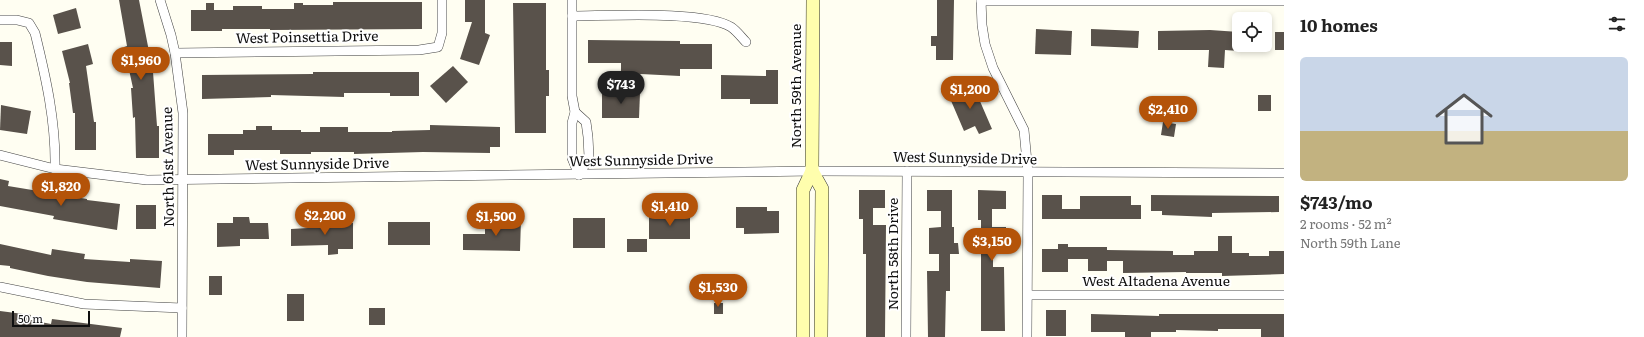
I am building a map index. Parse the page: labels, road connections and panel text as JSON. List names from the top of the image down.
{
  "streets": {
    "main road": ["North 59th Avenue"],
    "street": [
      "West Poinsettia Drive",
      "West Sunnyside Drive",
      "North 61st Avenue",
      "North 58th Drive",
      "West Altadena Avenue"
    ]
  },
  "crossings": [
    ["West Poinsettia Drive", "North 61st Avenue"],
    ["North 59th Avenue", "West Sunnyside Drive"],
    ["West Sunnyside Drive", "North 61st Avenue"],
    ["West Sunnyside Drive", "North 58th Drive"]
  ],
  "scale_bar": "50 m",
  "page": {
    "heading": "10 homes",
    "price": [
      "$1,960",
      "$743",
      "$1,200",
      "$2,410",
      "$1,820",
      "$1,410",
      "$2,200",
      "$1,500",
      "$3,150",
      "$1,530"
    ],
    "list": [
      {
        "name": "$743/mo",
        "note": "2 rooms · 52 m² · North 59th Lane"
      }
    ],
    "scale": "50 m"
  }
}
